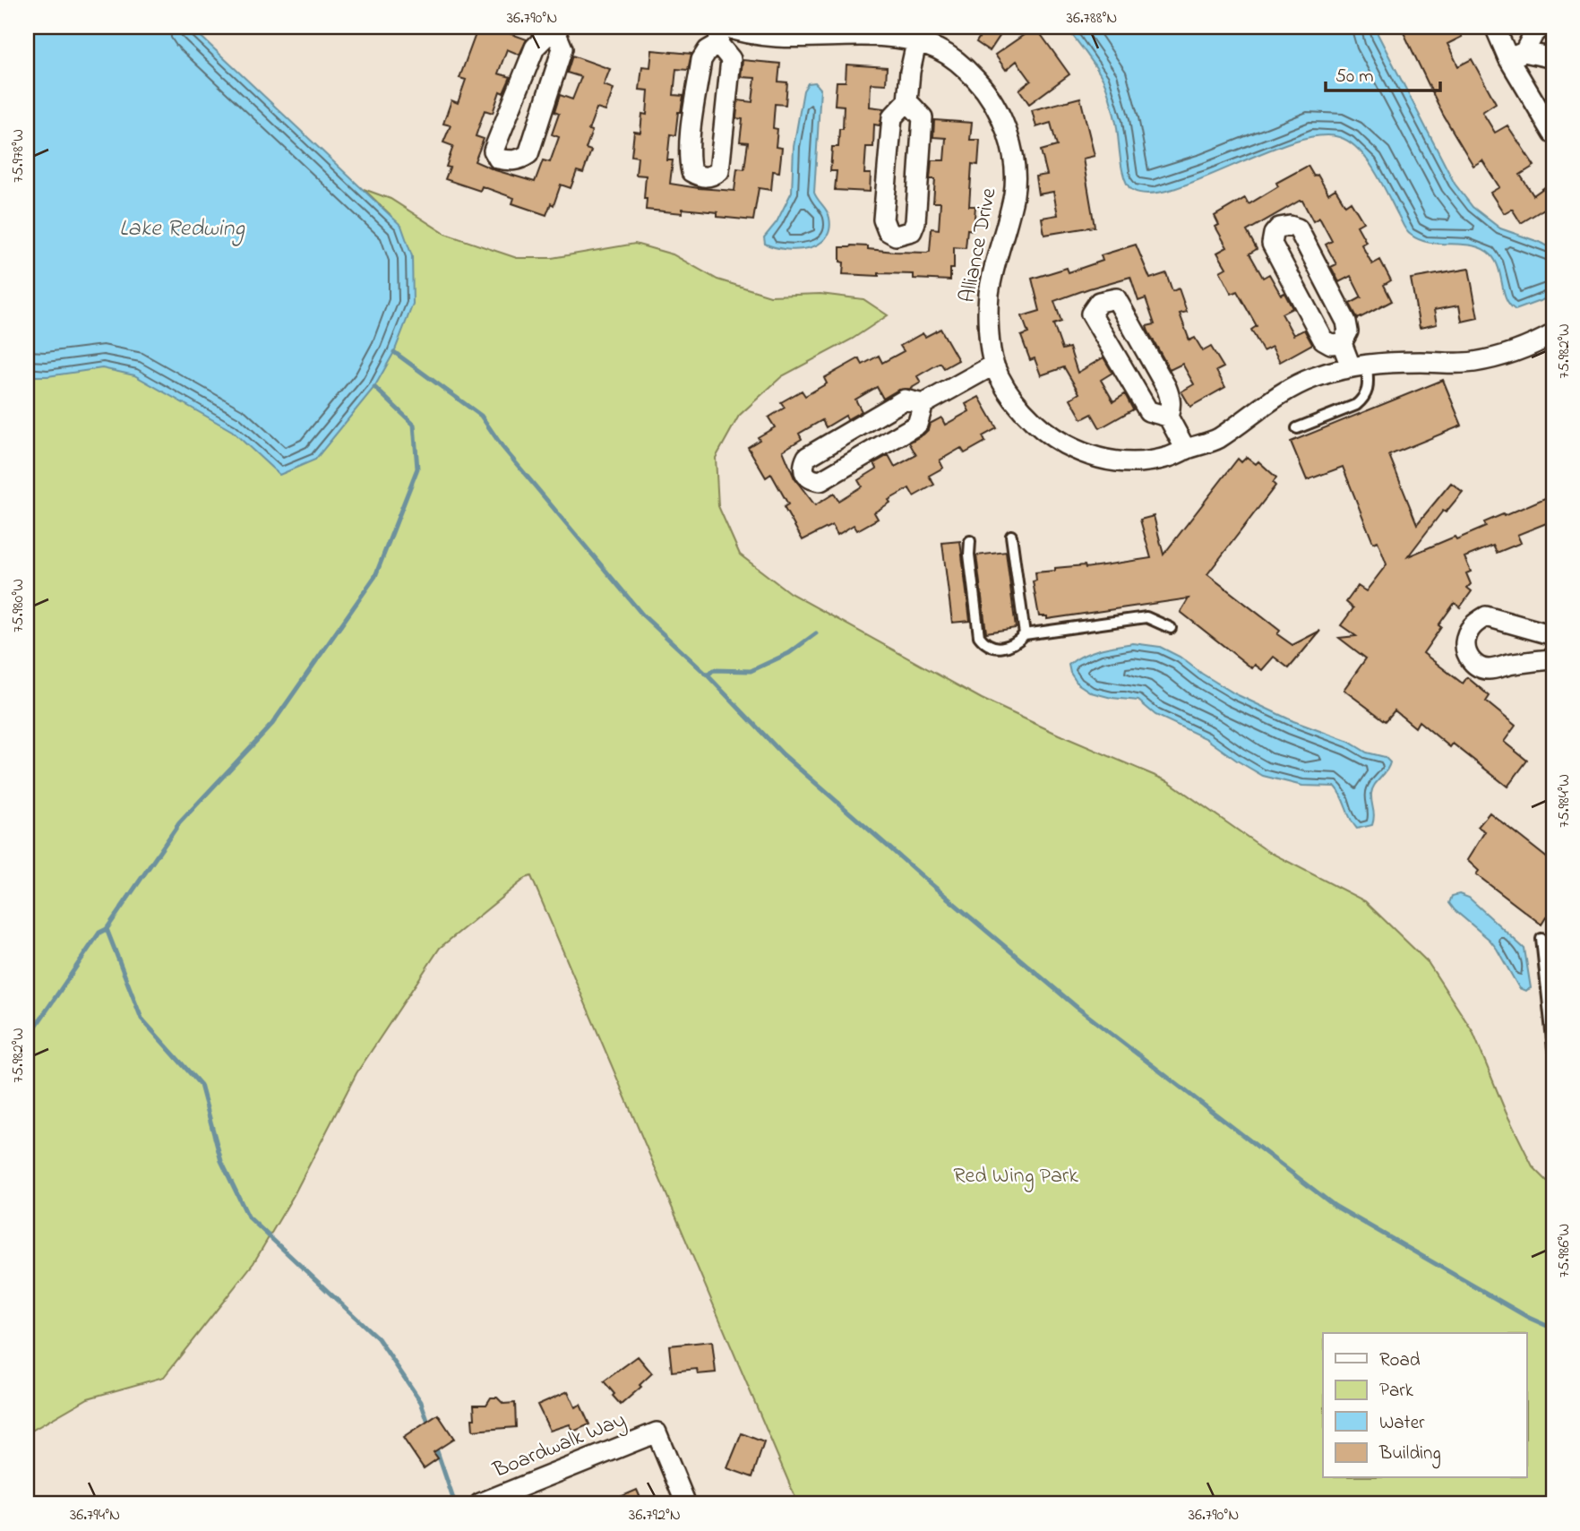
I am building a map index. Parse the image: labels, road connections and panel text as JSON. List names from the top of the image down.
{
  "streets": {
    "street": ["Alliance Drive", "Boardwalk Way"]
  },
  "water": ["Lake Redwing"],
  "parks": ["Red Wing Park"],
  "legend": [
    "Road",
    "Park",
    "Water",
    "Building"
  ],
  "scale_bar": "50 m",
  "coordinates": [
    "36.790°N",
    "36.788°N",
    "75.978°W",
    "75.982°W",
    "75.980°W",
    "75.984°W",
    "75.986°W",
    "36.794°N",
    "36.792°N"
  ]
}
